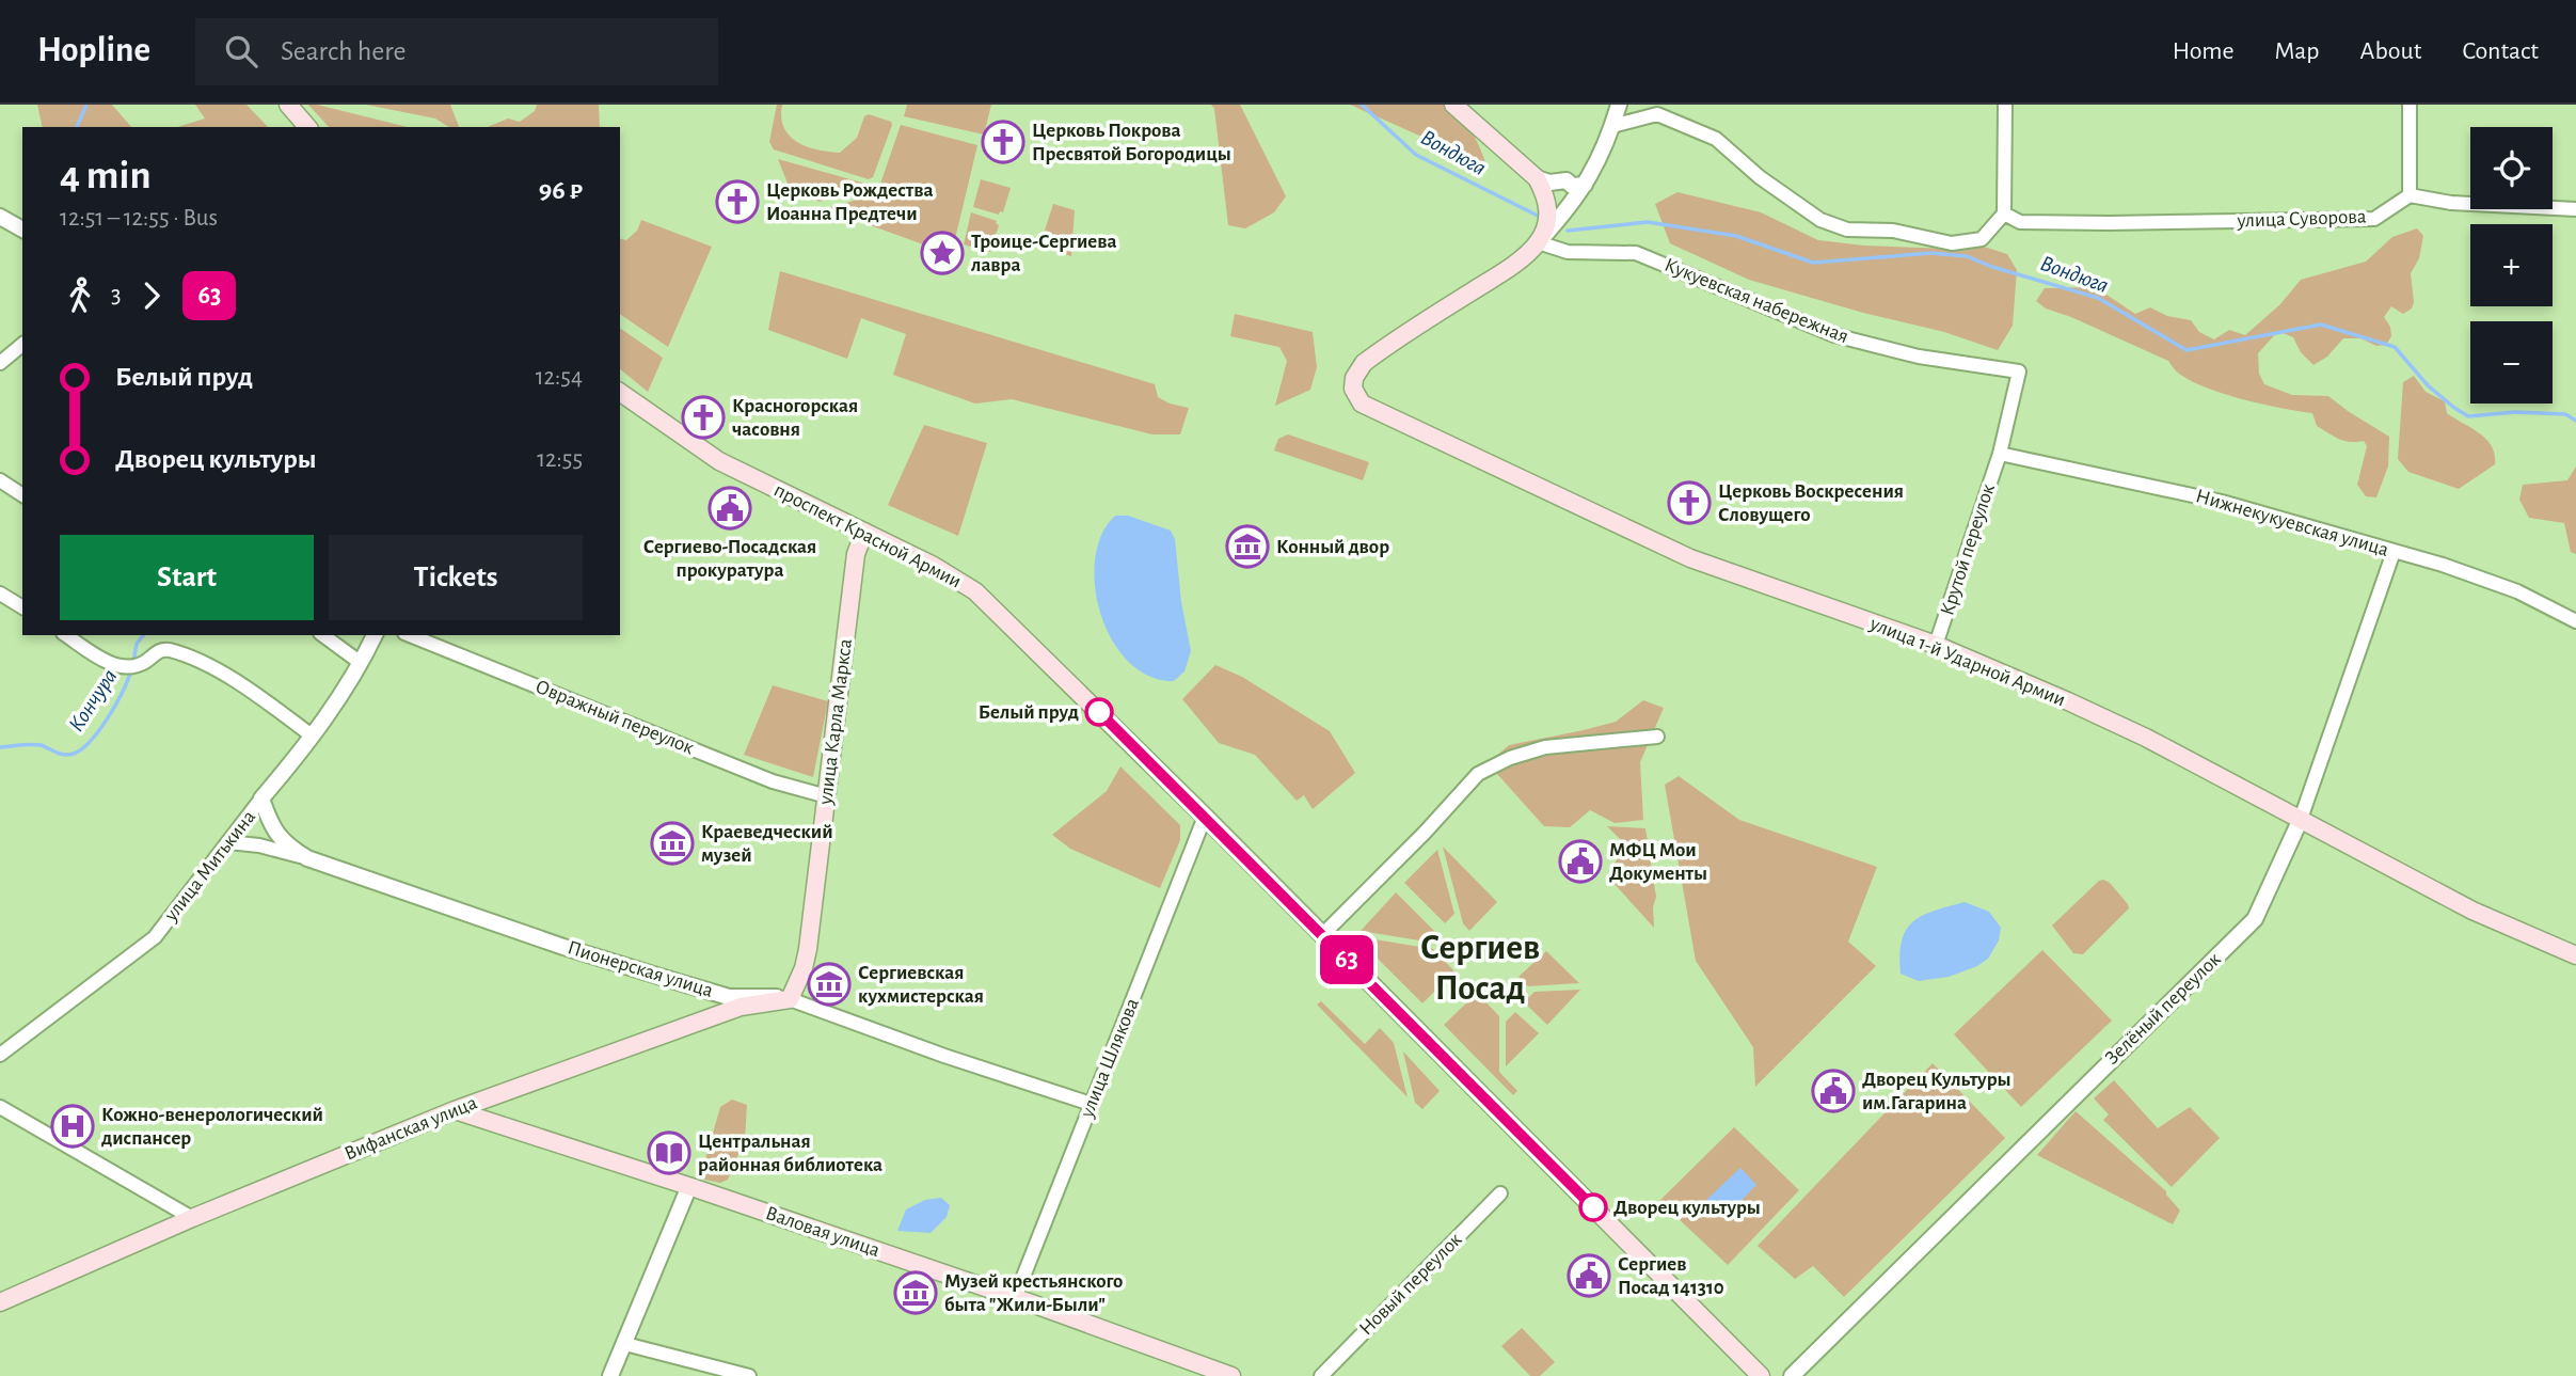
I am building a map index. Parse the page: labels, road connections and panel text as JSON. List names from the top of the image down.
{
  "streets": {
    "main road": [
      "проспект Красной Армии",
      "улица 1-й Ударной Армии",
      "улица Карла Маркса",
      "Вифанская улица",
      "Валовая улица"
    ],
    "street": [
      "улица Суворова",
      "Кукуевская набережная",
      "Нижнекукуевская улица",
      "Крутой переулок",
      "Овражный переулок",
      "улица Митькина",
      "Пионерская улица",
      "Зелёный переулок",
      "улица Шлякова",
      "Новый переулок"
    ]
  },
  "crossings": [
    ["Кукуевская набережная", "Крутой переулок"],
    ["Кукуевская набережная", "улица 1-й Ударной Армии"],
    ["Нижнекукуевская улица", "Крутой переулок"],
    ["Нижнекукуевская улица", "Зелёный переулок"],
    ["проспект Красной Армии", "улица Карла Маркса"],
    ["проспект Красной Армии", "улица Шлякова"],
    ["Крутой переулок", "улица 1-й Ударной Армии"],
    ["улица 1-й Ударной Армии", "Зелёный переулок"],
    ["Овражный переулок", "улица Карла Маркса"],
    ["улица Карла Маркса", "Пионерская улица"],
    ["улица Карла Маркса", "Вифанская улица"],
    ["улица Митькина", "Пионерская улица"],
    ["Пионерская улица", "улица Шлякова"],
    ["Пионерская улица", "Вифанская улица"],
    ["улица Шлякова", "Валовая улица"],
    ["Вифанская улица", "Валовая улица"]
  ],
  "districts": ["Сергиев Посад"],
  "water": ["Вондюга", "Кончура"],
  "places": {
    "church": [
      "Церковь Покрова Пресвятой Богородицы",
      "Церковь Рождества Иоанна Предтечи",
      "Красногорская часовня",
      "Церковь Воскресения Словущего"
    ],
    "place": ["Троице-Сергиева лавра"],
    "public building": [
      "Сергиево-Посадская прокуратура",
      "МФЦ Мои Документы",
      "Дворец Культуры им.Гагарина",
      "Сергиев Посад 141310"
    ],
    "museum": [
      "Конный двор",
      "Краеведческий музей",
      "Сергиевская кухмистерская",
      "Музей крестьянского быта \"Жили-Были\""
    ],
    "other": ["Белый пруд", "Дворец культуры"],
    "hospital": ["Кожно-венерологический диспансер"],
    "library": ["Центральная районная библиотека"]
  },
  "lines": ["bus line 63"],
  "page": {
    "header": "Hopline",
    "search": "Search here",
    "nav": [
      "Home",
      "Map",
      "About",
      "Contact"
    ],
    "on_map": "63",
    "map_buttons": ["+", "−"],
    "heading": ["4 min", "12:51 – 12:55 · Bus", "96 ₽"],
    "legs": ["3", "63"],
    "list": [
      {
        "name": "Белый пруд",
        "value": "12:54"
      },
      {
        "name": "Дворец культуры",
        "value": "12:55"
      }
    ],
    "buttons": ["Start", "Tickets"]
  }
}
